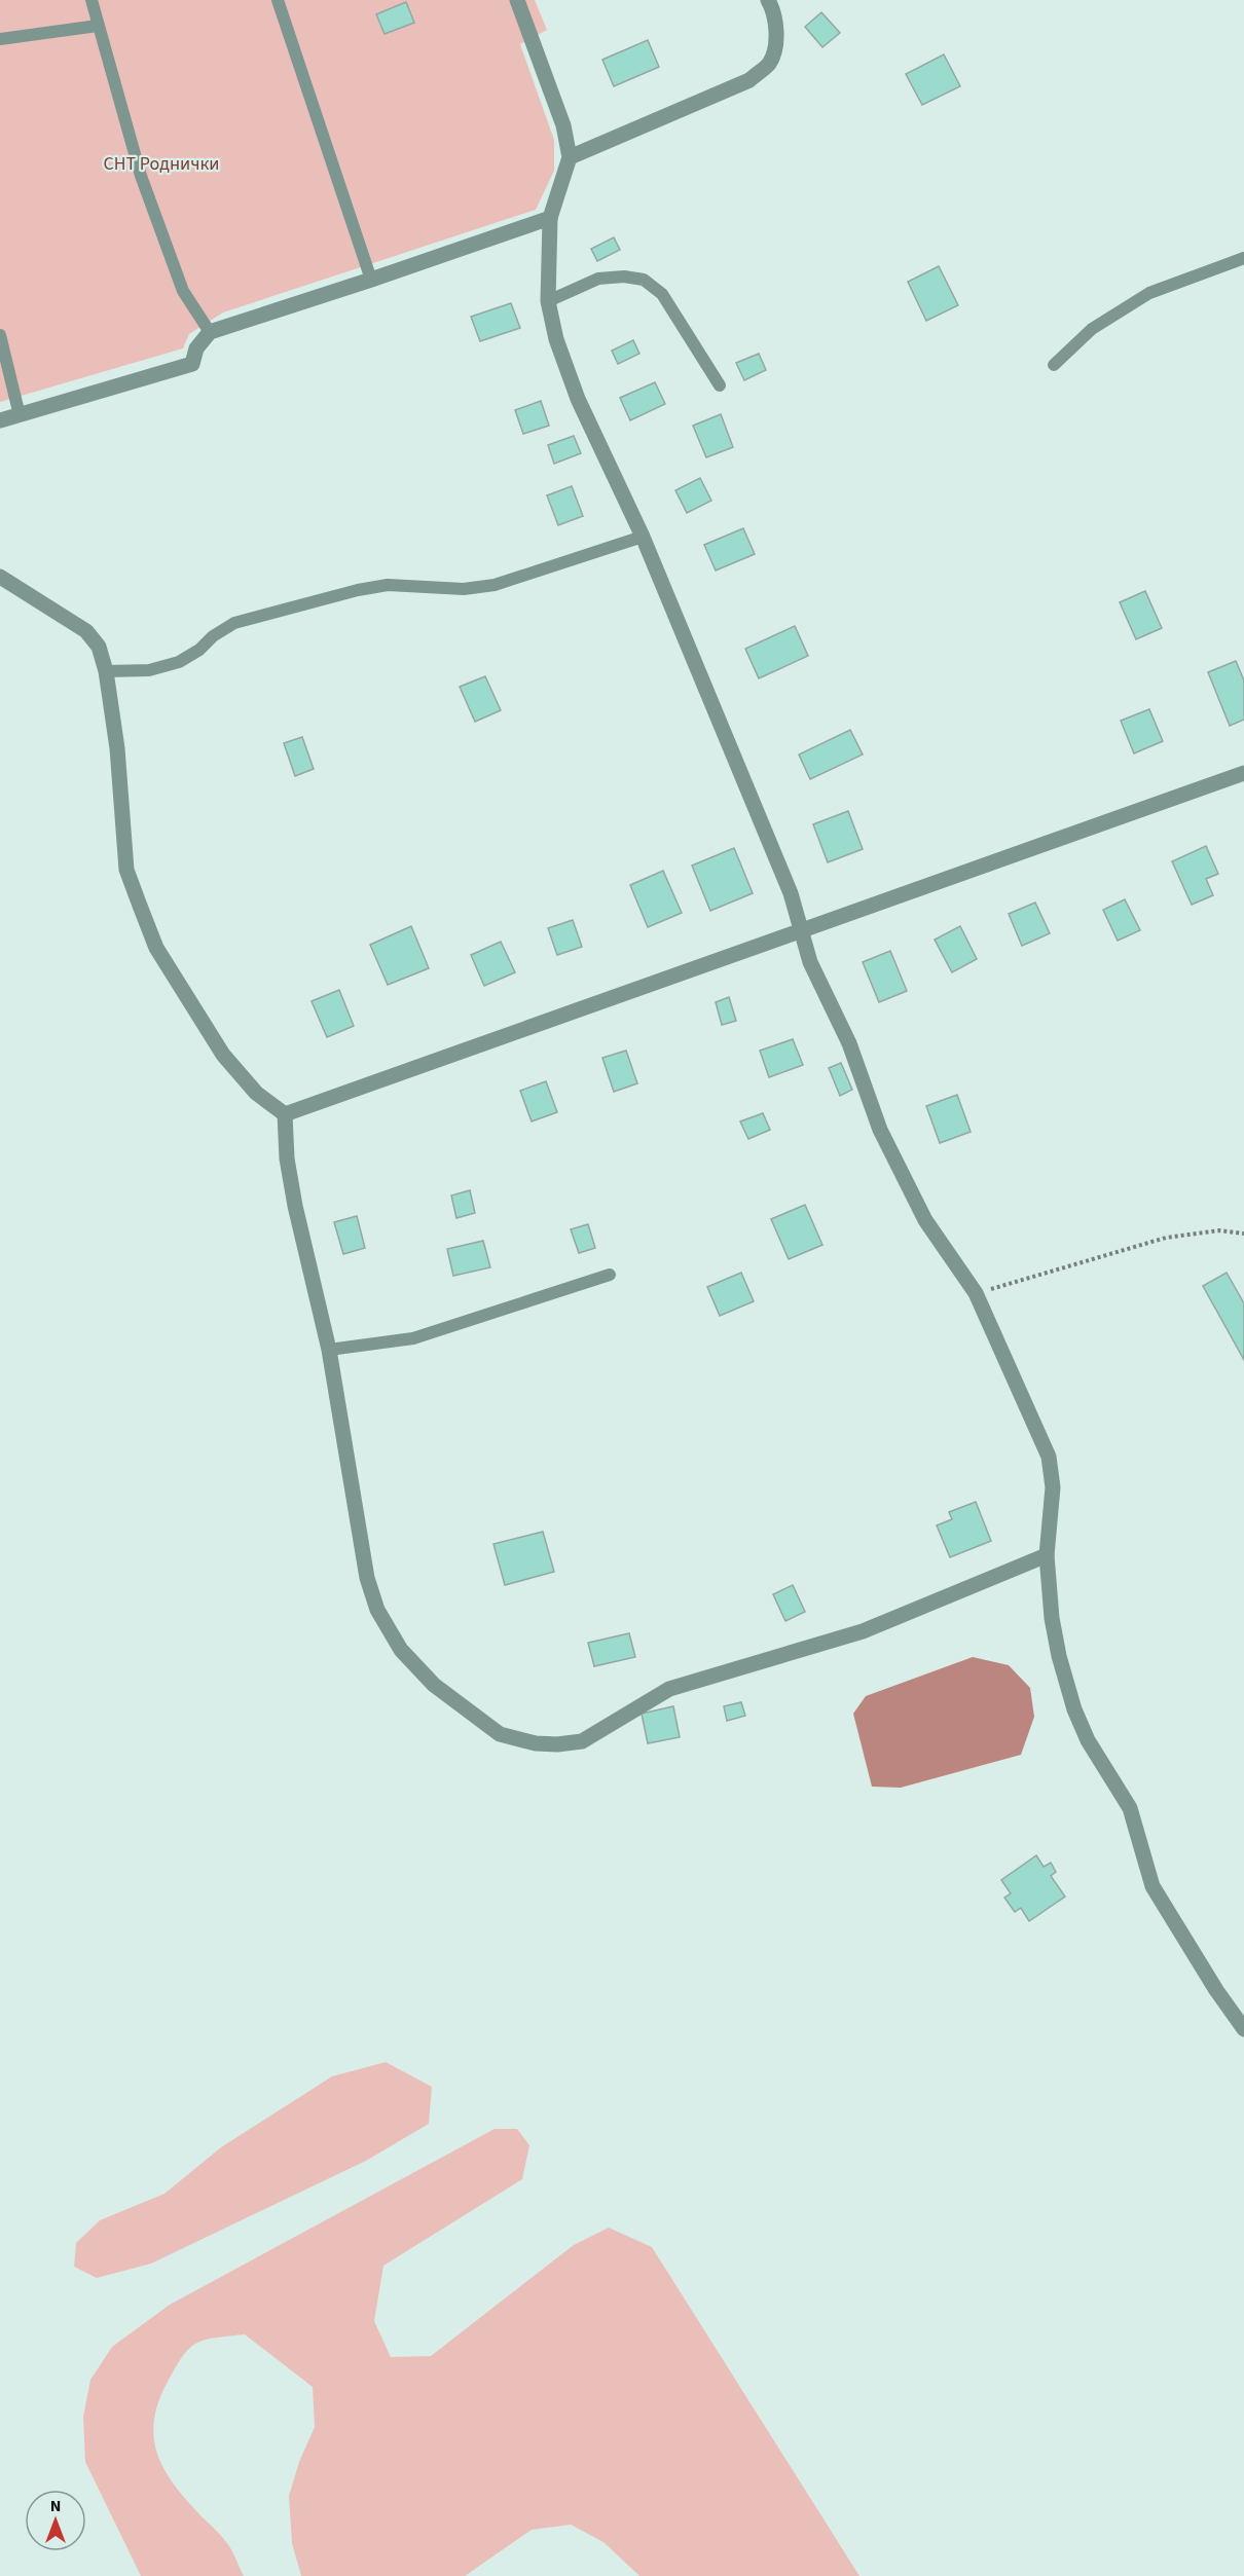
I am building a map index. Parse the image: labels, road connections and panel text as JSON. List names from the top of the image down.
{
  "parks": ["СНТ Роднички"],
  "north": "top"
}
